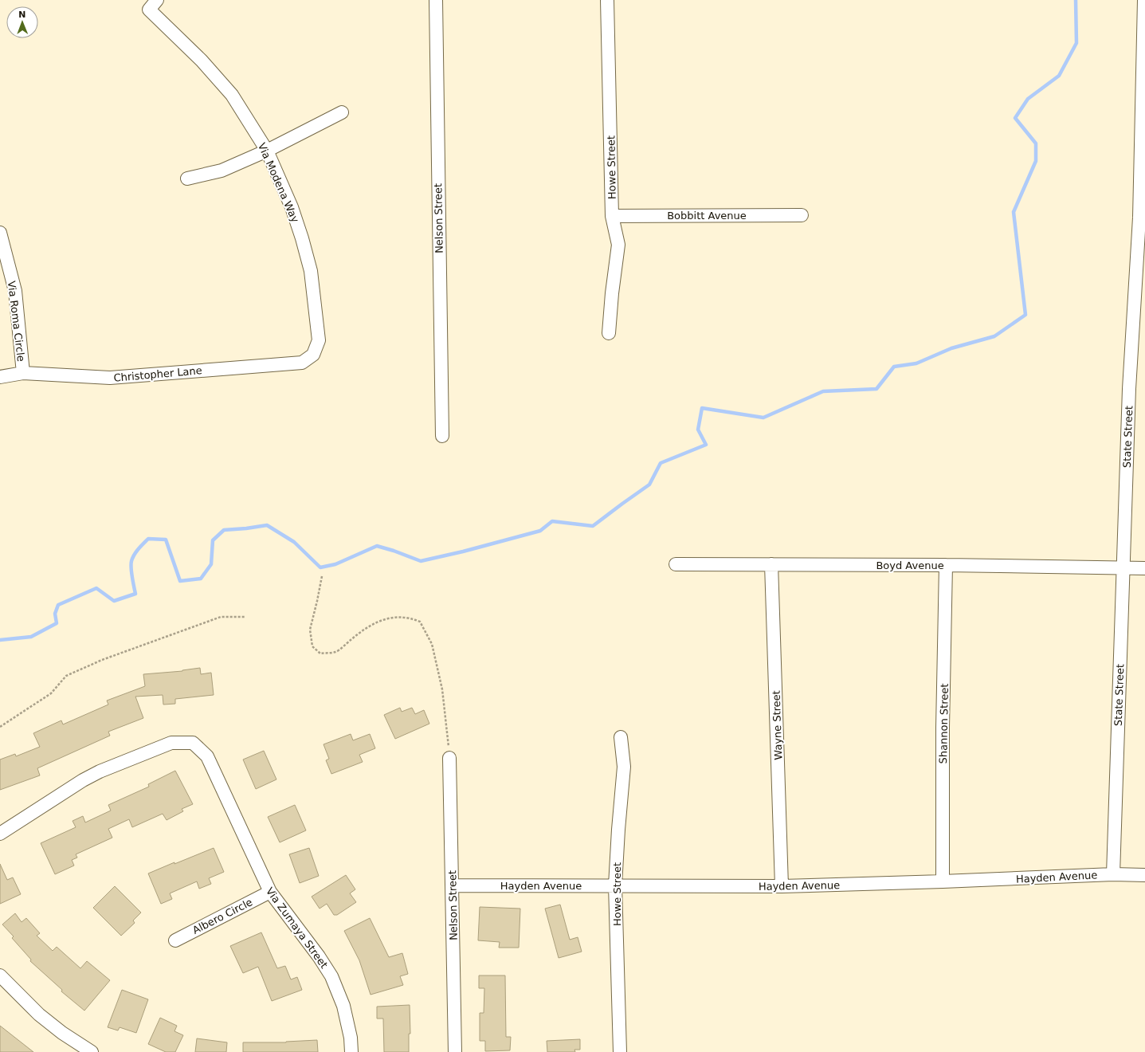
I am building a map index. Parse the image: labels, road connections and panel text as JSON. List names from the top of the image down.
{
  "streets": {
    "street": [
      "Howe Street",
      "Via Modena Way",
      "Bobbitt Avenue",
      "Nelson Street",
      "Via Roma Circle",
      "Christopher Lane",
      "State Street",
      "Boyd Avenue",
      "Shannon Street",
      "Wayne Street",
      "Hayden Avenue",
      "Albero Circle",
      "Via Zumaya Street"
    ]
  },
  "crossings": [
    ["Howe Street", "Bobbitt Avenue"],
    ["Howe Street", "Hayden Avenue"],
    ["Via Modena Way", "Christopher Lane"],
    ["Nelson Street", "Hayden Avenue"],
    ["Via Roma Circle", "Christopher Lane"],
    ["State Street", "Boyd Avenue"],
    ["State Street", "Hayden Avenue"],
    ["Boyd Avenue", "Shannon Street"],
    ["Boyd Avenue", "Wayne Street"],
    ["Shannon Street", "Hayden Avenue"],
    ["Wayne Street", "Hayden Avenue"],
    ["Albero Circle", "Via Zumaya Street"]
  ],
  "north": "top"
}
